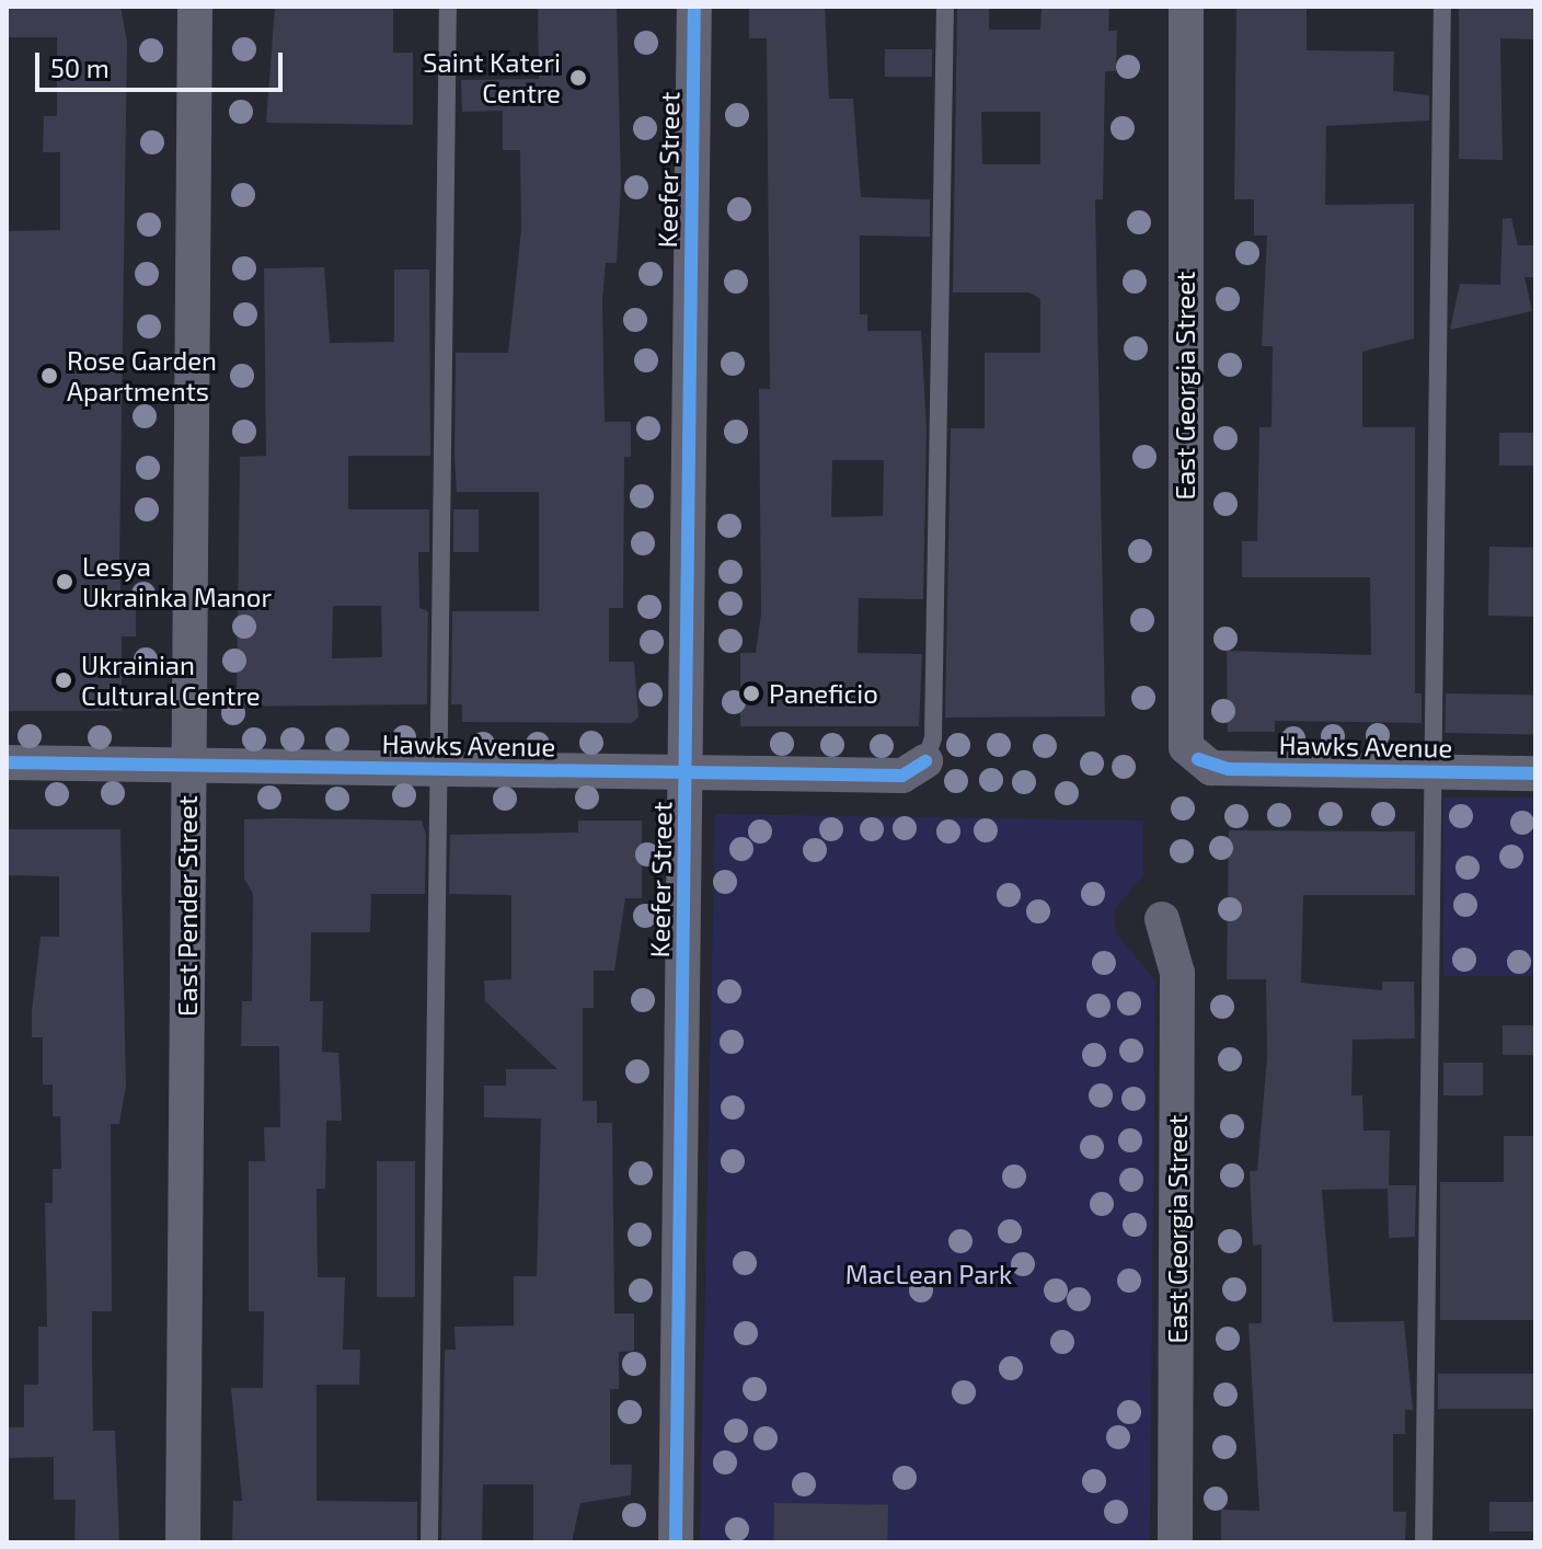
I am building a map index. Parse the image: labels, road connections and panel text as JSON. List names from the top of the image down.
{
  "streets": {
    "street": [
      "Keefer Street",
      "East Georgia Street",
      "Hawks Avenue",
      "East Pender Street"
    ]
  },
  "crossings": [
    ["Keefer Street", "Hawks Avenue"],
    ["East Georgia Street", "Hawks Avenue"],
    ["Hawks Avenue", "East Pender Street"]
  ],
  "parks": ["MacLean Park"],
  "places": [
    "Saint Kateri Centre",
    "Rose Garden Apartments",
    "Lesya Ukrainka Manor",
    "Ukrainian Cultural Centre",
    "Paneficio"
  ],
  "scale_bar": "50 m"
}
